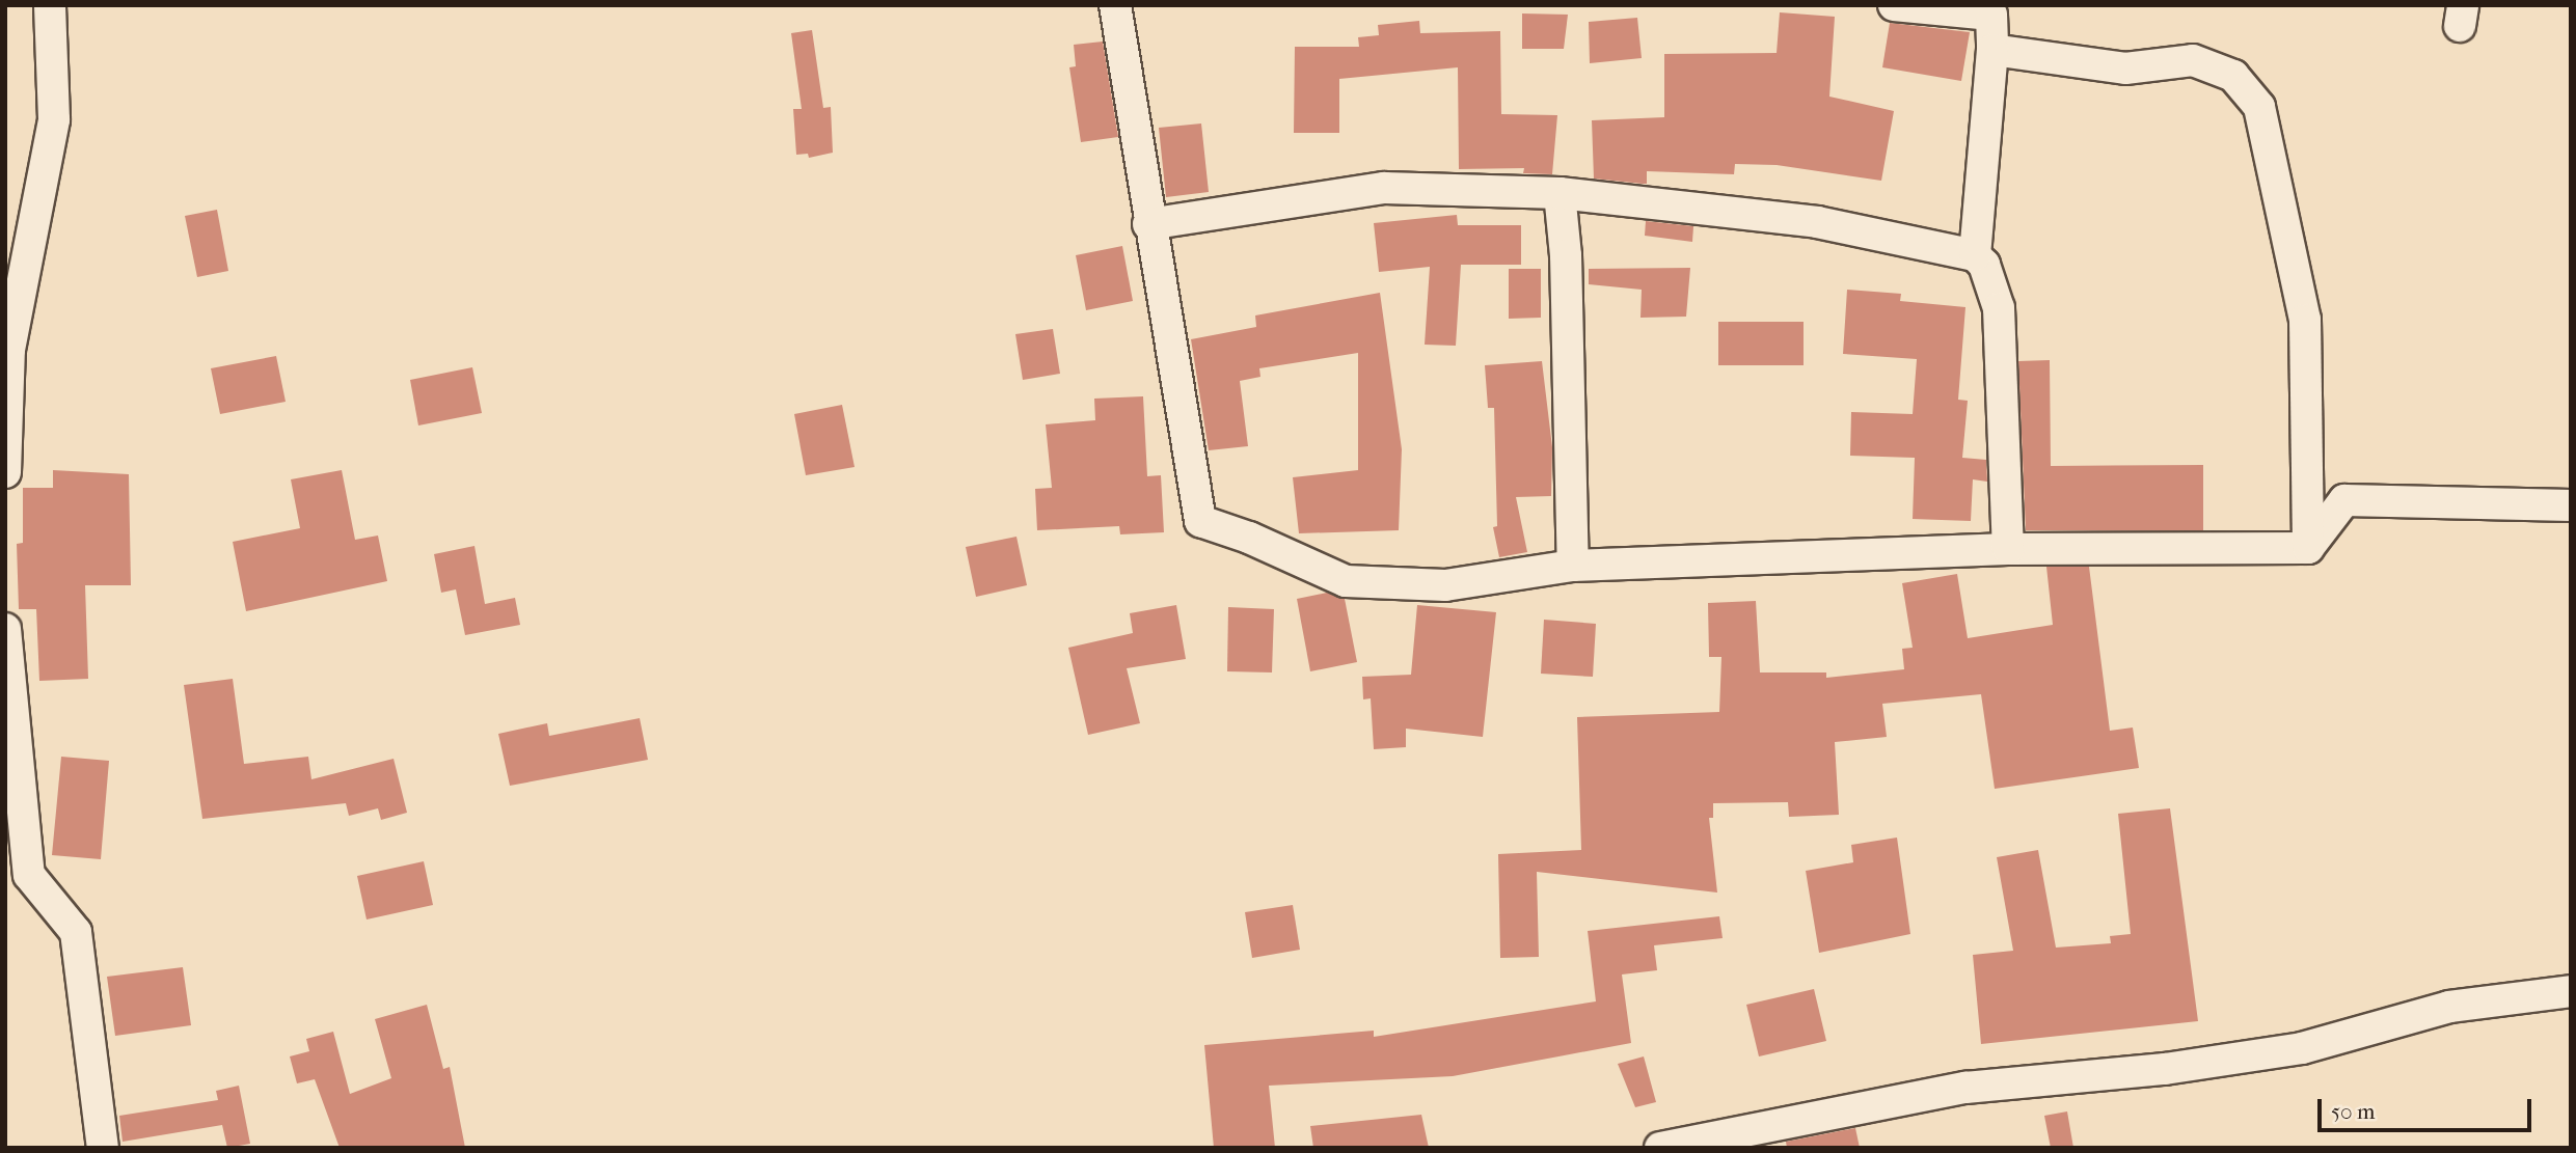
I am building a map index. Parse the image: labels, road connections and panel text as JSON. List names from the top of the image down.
{
  "scale_bar": "50 m"
}
